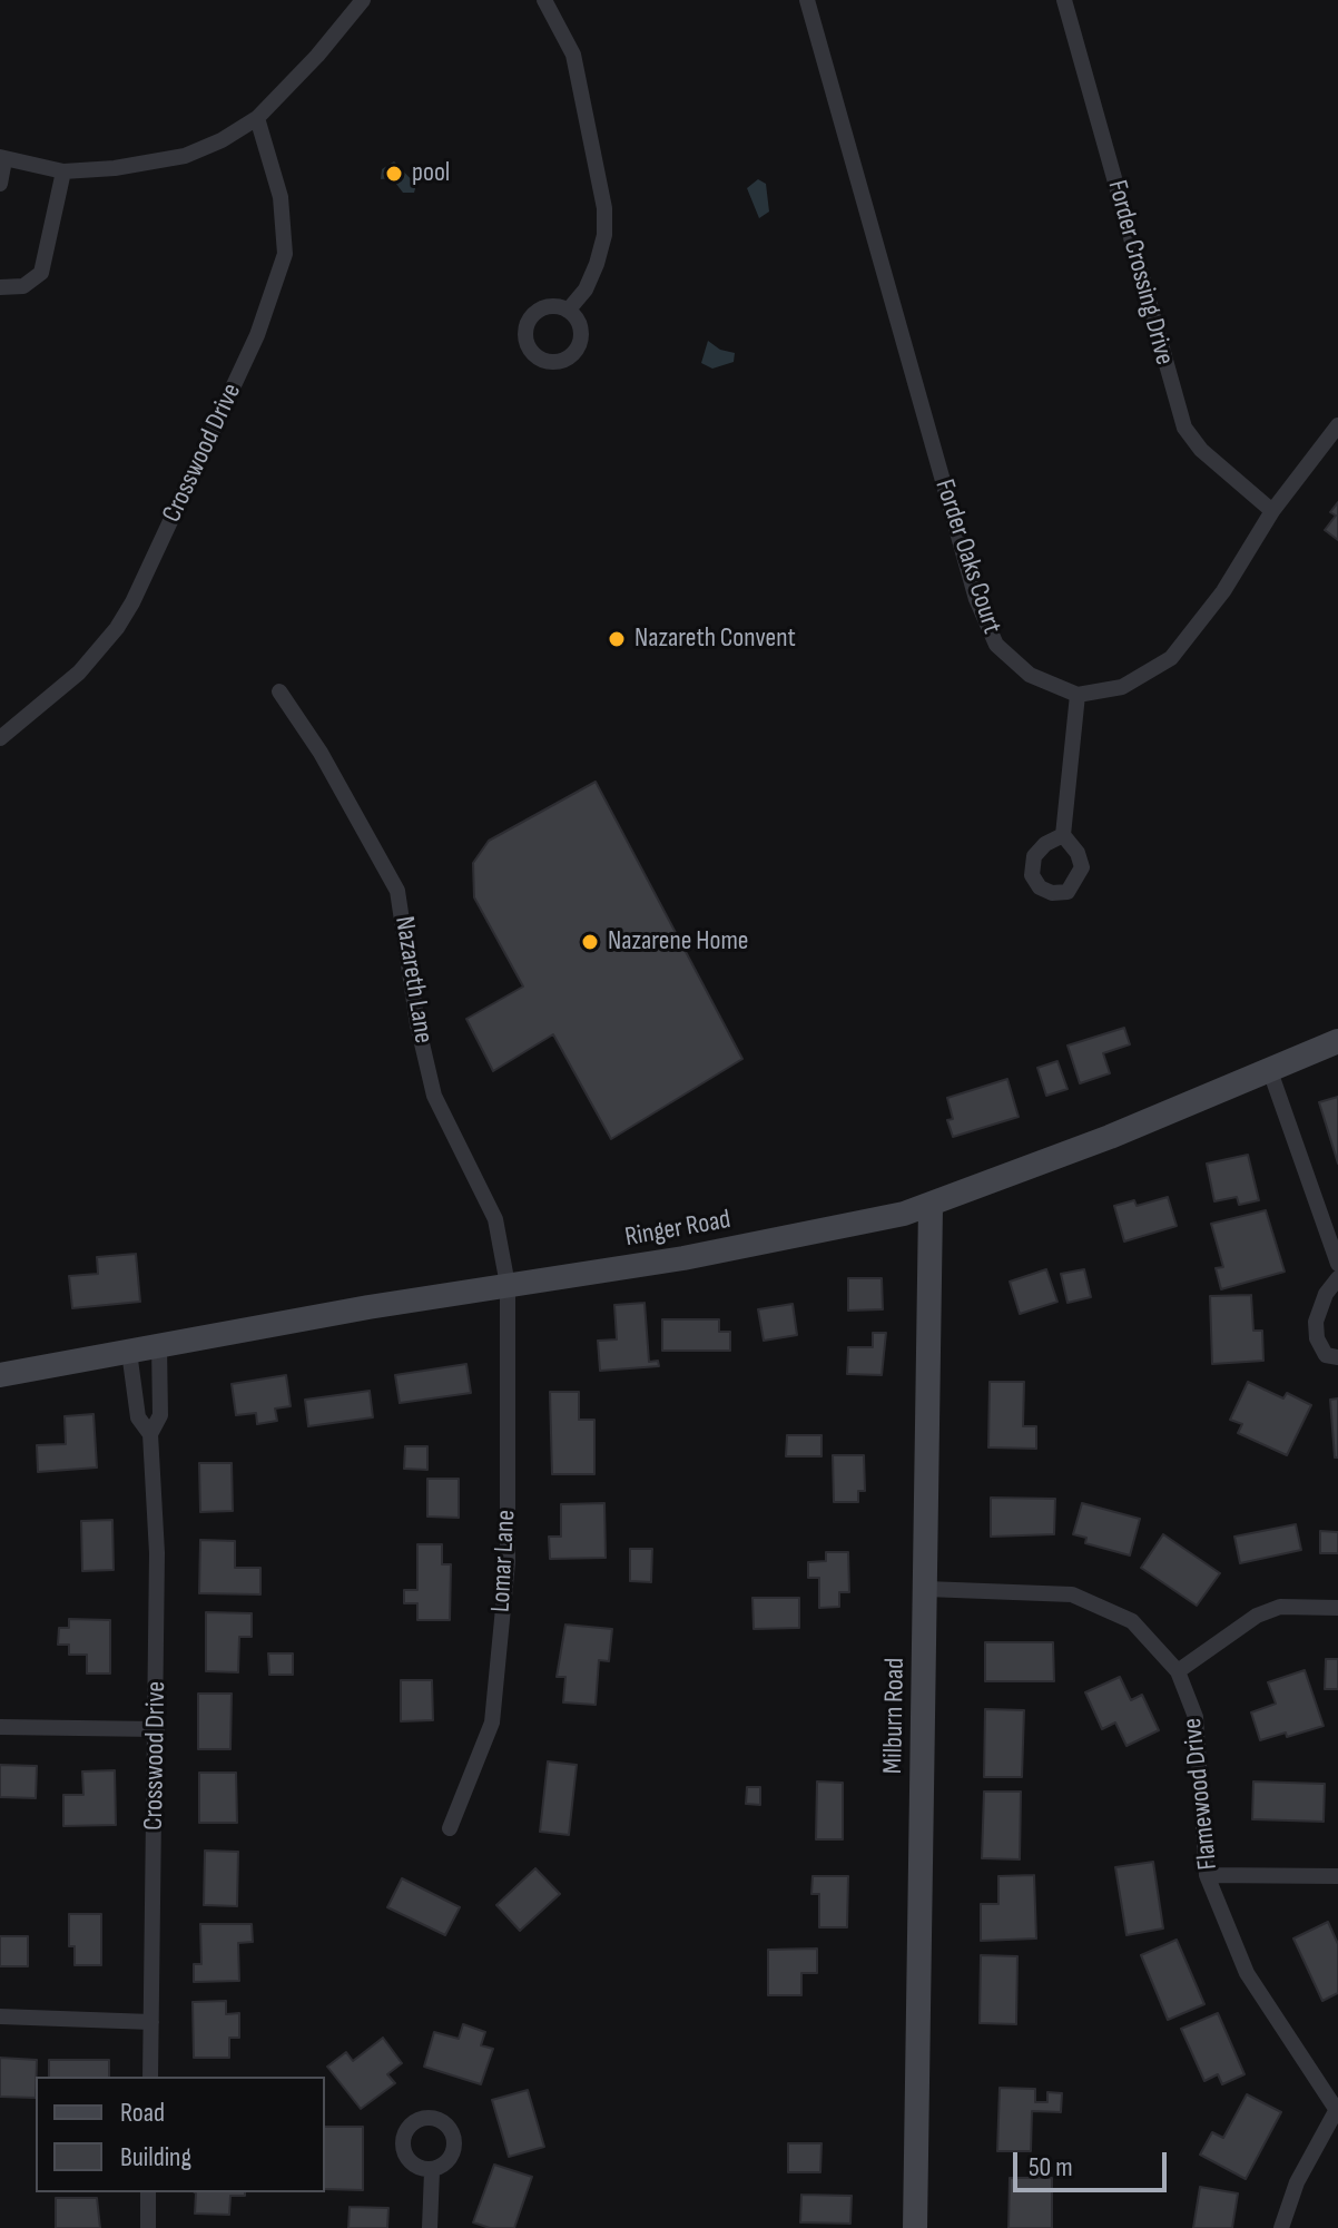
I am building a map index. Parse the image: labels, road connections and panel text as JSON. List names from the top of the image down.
{
  "streets": {
    "street": [
      "Forder Crossing Drive",
      "Crosswood Drive",
      "Forder Oaks Court",
      "Nazareth Lane",
      "Ringer Road",
      "Lomar Lane",
      "Milburn Road",
      "Flamewood Drive"
    ]
  },
  "crossings": [
    ["Crosswood Drive", "Ringer Road"],
    ["Nazareth Lane", "Ringer Road"],
    ["Nazareth Lane", "Lomar Lane"],
    ["Ringer Road", "Lomar Lane"],
    ["Ringer Road", "Milburn Road"],
    ["Milburn Road", "Flamewood Drive"]
  ],
  "places": ["pool", "Nazareth Convent", "Nazarene Home"],
  "legend": ["Road", "Building"],
  "scale_bar": "50 m"
}
